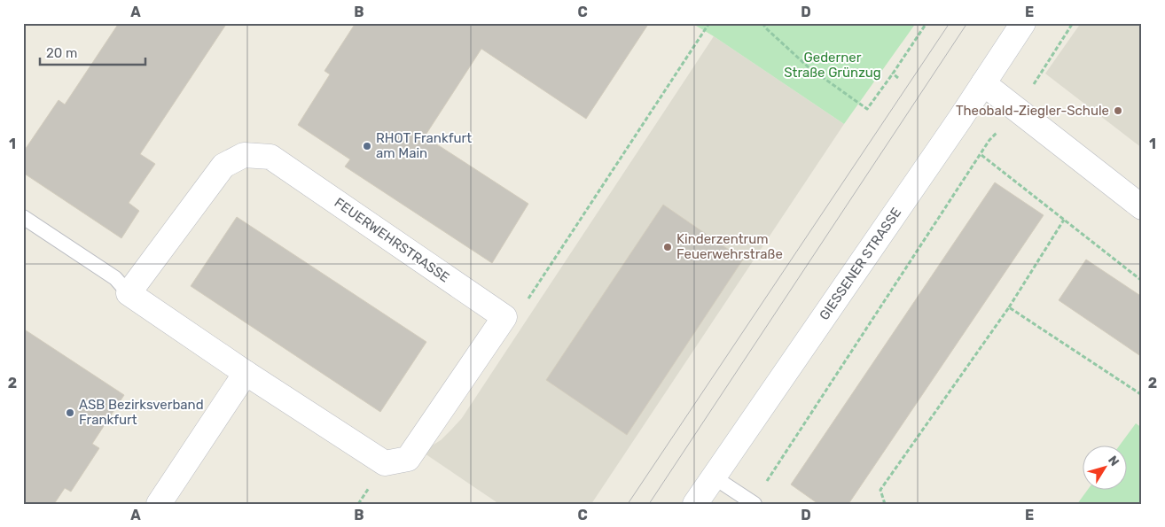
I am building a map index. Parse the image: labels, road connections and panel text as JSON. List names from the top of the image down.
{
  "streets": {
    "street": ["FEUERWEHRSTRASSE", "GIESSENER STRASSE"]
  },
  "parks": ["Gederner Straße Grünzug"],
  "places": [
    "Theobald-Ziegler-Schule",
    "RHOT Frankfurt am Main",
    "Kinderzentrum Feuerwehrstraße",
    "ASB Bezirksverband Frankfurt"
  ],
  "scale_bar": "20 m",
  "north": "top right",
  "grid": {
    "columns": [
      "A",
      "B",
      "C",
      "D",
      "E"
    ],
    "rows": ["1", "2"]
  }
}
